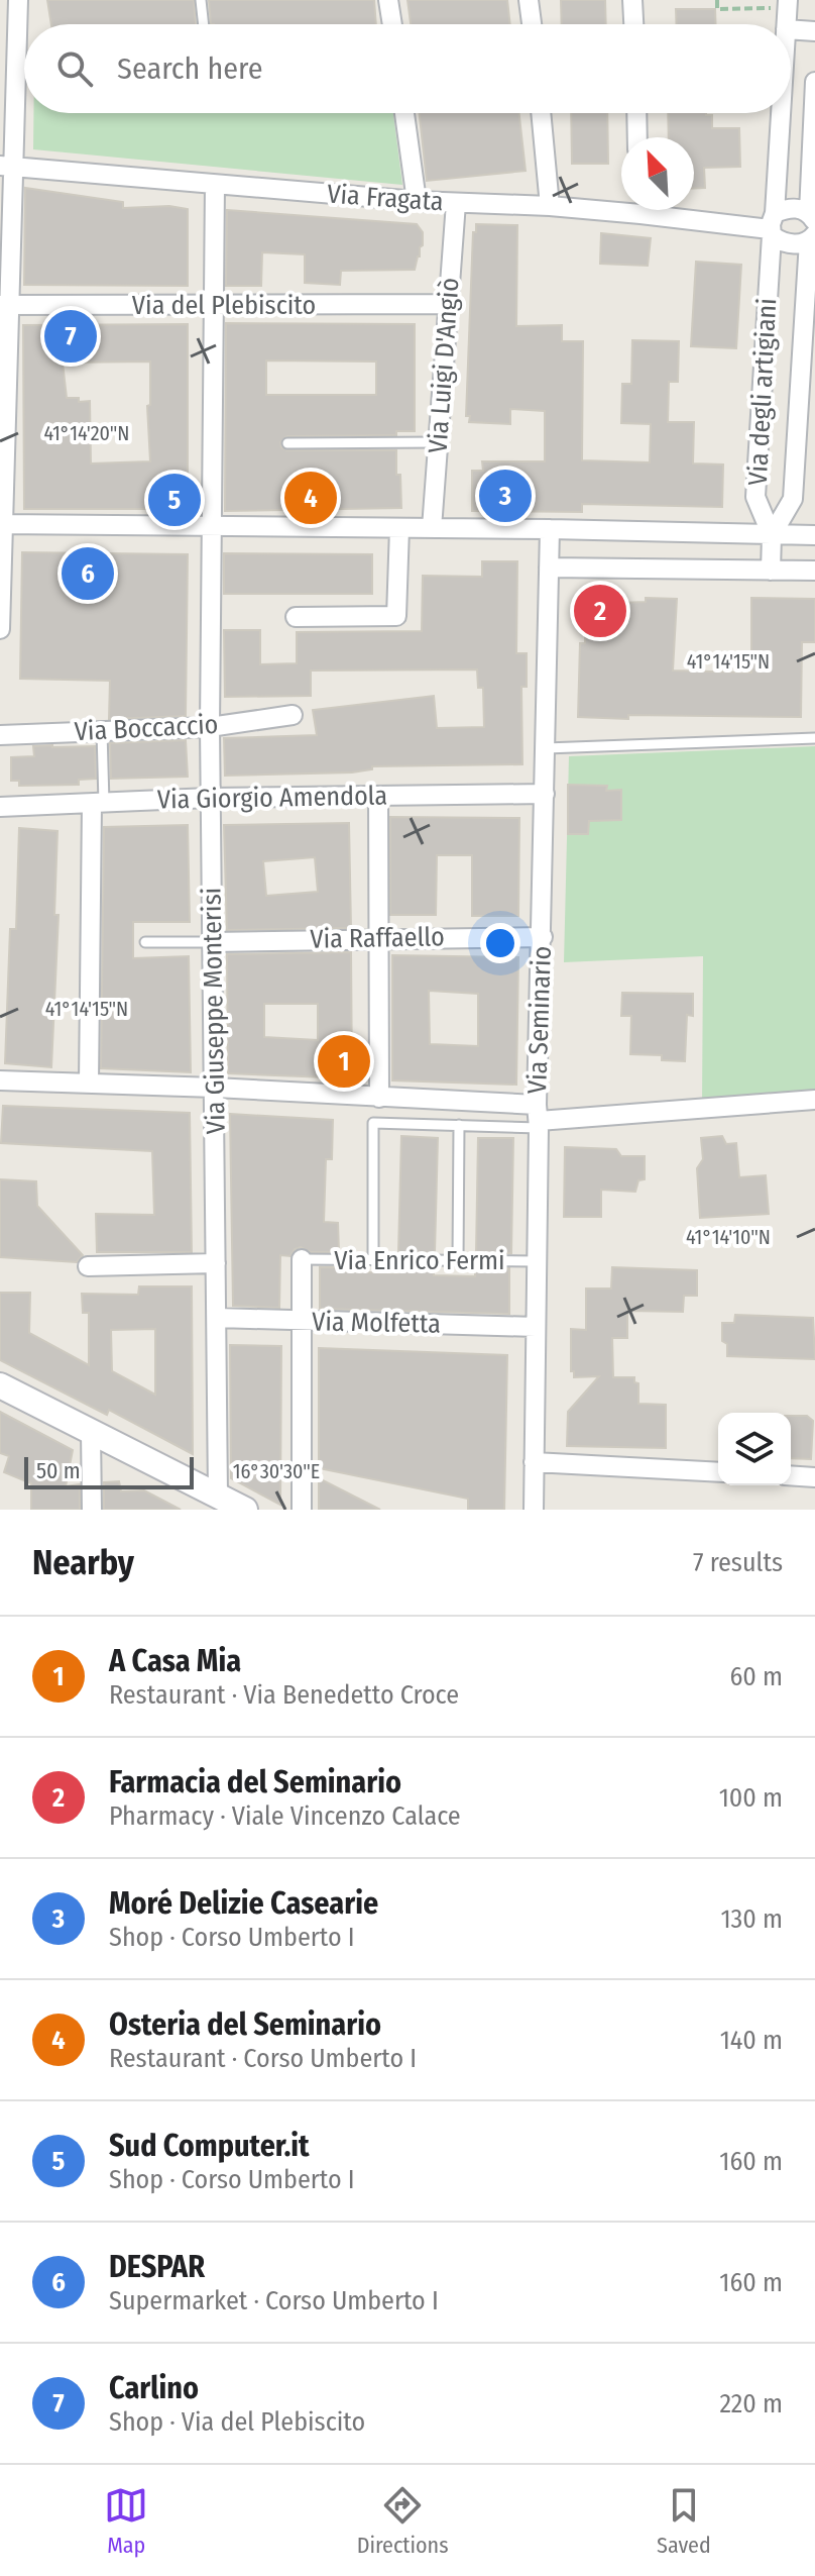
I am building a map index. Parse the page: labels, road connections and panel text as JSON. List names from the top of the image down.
{
  "streets": {
    "street": [
      "Via Fragata",
      "Via del Plebiscito",
      "Via Luigi D'Angiò",
      "Via degli artigiani",
      "Via Boccaccio",
      "Via Giorgio Amendola",
      "Via Raffaello",
      "Via Giuseppe Monterisi",
      "Via Seminario",
      "Via Molfetta"
    ],
    "lane": ["Via Enrico Fermi"]
  },
  "crossings": [
    ["Via Fragata", "Via Luigi D'Angiò"],
    ["Via Fragata", "Via degli artigiani"],
    ["Via Fragata", "Via Giuseppe Monterisi"],
    ["Via del Plebiscito", "Via Luigi D'Angiò"],
    ["Via del Plebiscito", "Via Giuseppe Monterisi"],
    ["Via Boccaccio", "Via Giuseppe Monterisi"],
    ["Via Giorgio Amendola", "Via Giuseppe Monterisi"],
    ["Via Giorgio Amendola", "Via Seminario"],
    ["Via Raffaello", "Via Giuseppe Monterisi"],
    ["Via Raffaello", "Via Seminario"],
    ["Via Giuseppe Monterisi", "Via Molfetta"],
    ["Via Seminario", "Via Enrico Fermi"],
    ["Via Seminario", "Via Molfetta"]
  ],
  "scale_bar": "50 m",
  "north": "top left",
  "page": {
    "search": "Search here",
    "pins": [
      "7",
      "3",
      "4",
      "5",
      "6",
      "2",
      "1"
    ],
    "scale": "50 m",
    "heading": ["Nearby", "7 results"],
    "list": [
      {
        "mark": "1",
        "name": "A Casa Mia",
        "note": "Restaurant · Via Benedetto Croce",
        "value": "60 m"
      },
      {
        "mark": "2",
        "name": "Farmacia del Seminario",
        "note": "Pharmacy · Viale Vincenzo Calace",
        "value": "100 m"
      },
      {
        "mark": "3",
        "name": "Moré Delizie Casearie",
        "note": "Shop · Corso Umberto I",
        "value": "130 m"
      },
      {
        "mark": "4",
        "name": "Osteria del Seminario",
        "note": "Restaurant · Corso Umberto I",
        "value": "140 m"
      },
      {
        "mark": "5",
        "name": "Sud Computer.it",
        "note": "Shop · Corso Umberto I",
        "value": "160 m"
      },
      {
        "mark": "6",
        "name": "DESPAR",
        "note": "Supermarket · Corso Umberto I",
        "value": "160 m"
      },
      {
        "mark": "7",
        "name": "Carlino",
        "note": "Shop · Via del Plebiscito",
        "value": "220 m"
      }
    ],
    "nav": ["Map", "Directions", "Saved"]
  },
  "coordinates": [
    "41°14'20\"N",
    "41°14'15\"N",
    "41°14'10\"N",
    "16°30'30\"E"
  ]
}
